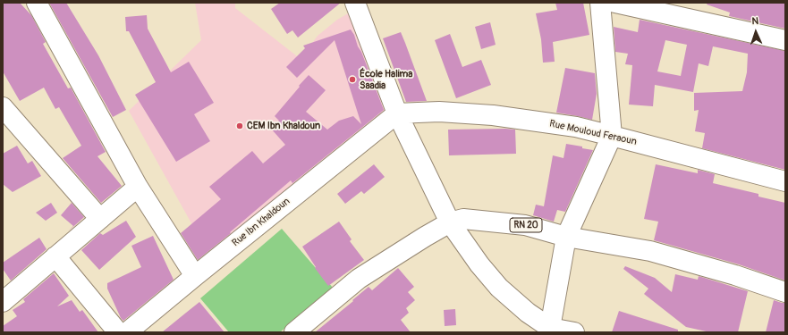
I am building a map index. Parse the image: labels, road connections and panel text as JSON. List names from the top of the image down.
{
  "streets": {
    "street": ["Rue Mouloud Feraoun", "Rue Ibn Khaldoun", "RN 20"]
  },
  "crossings": [
    ["Rue Mouloud Feraoun", "Rue Ibn Khaldoun"]
  ],
  "places": ["École Halima Saadia", "CEM Ibn Khaldoun"],
  "north": "top"
}
